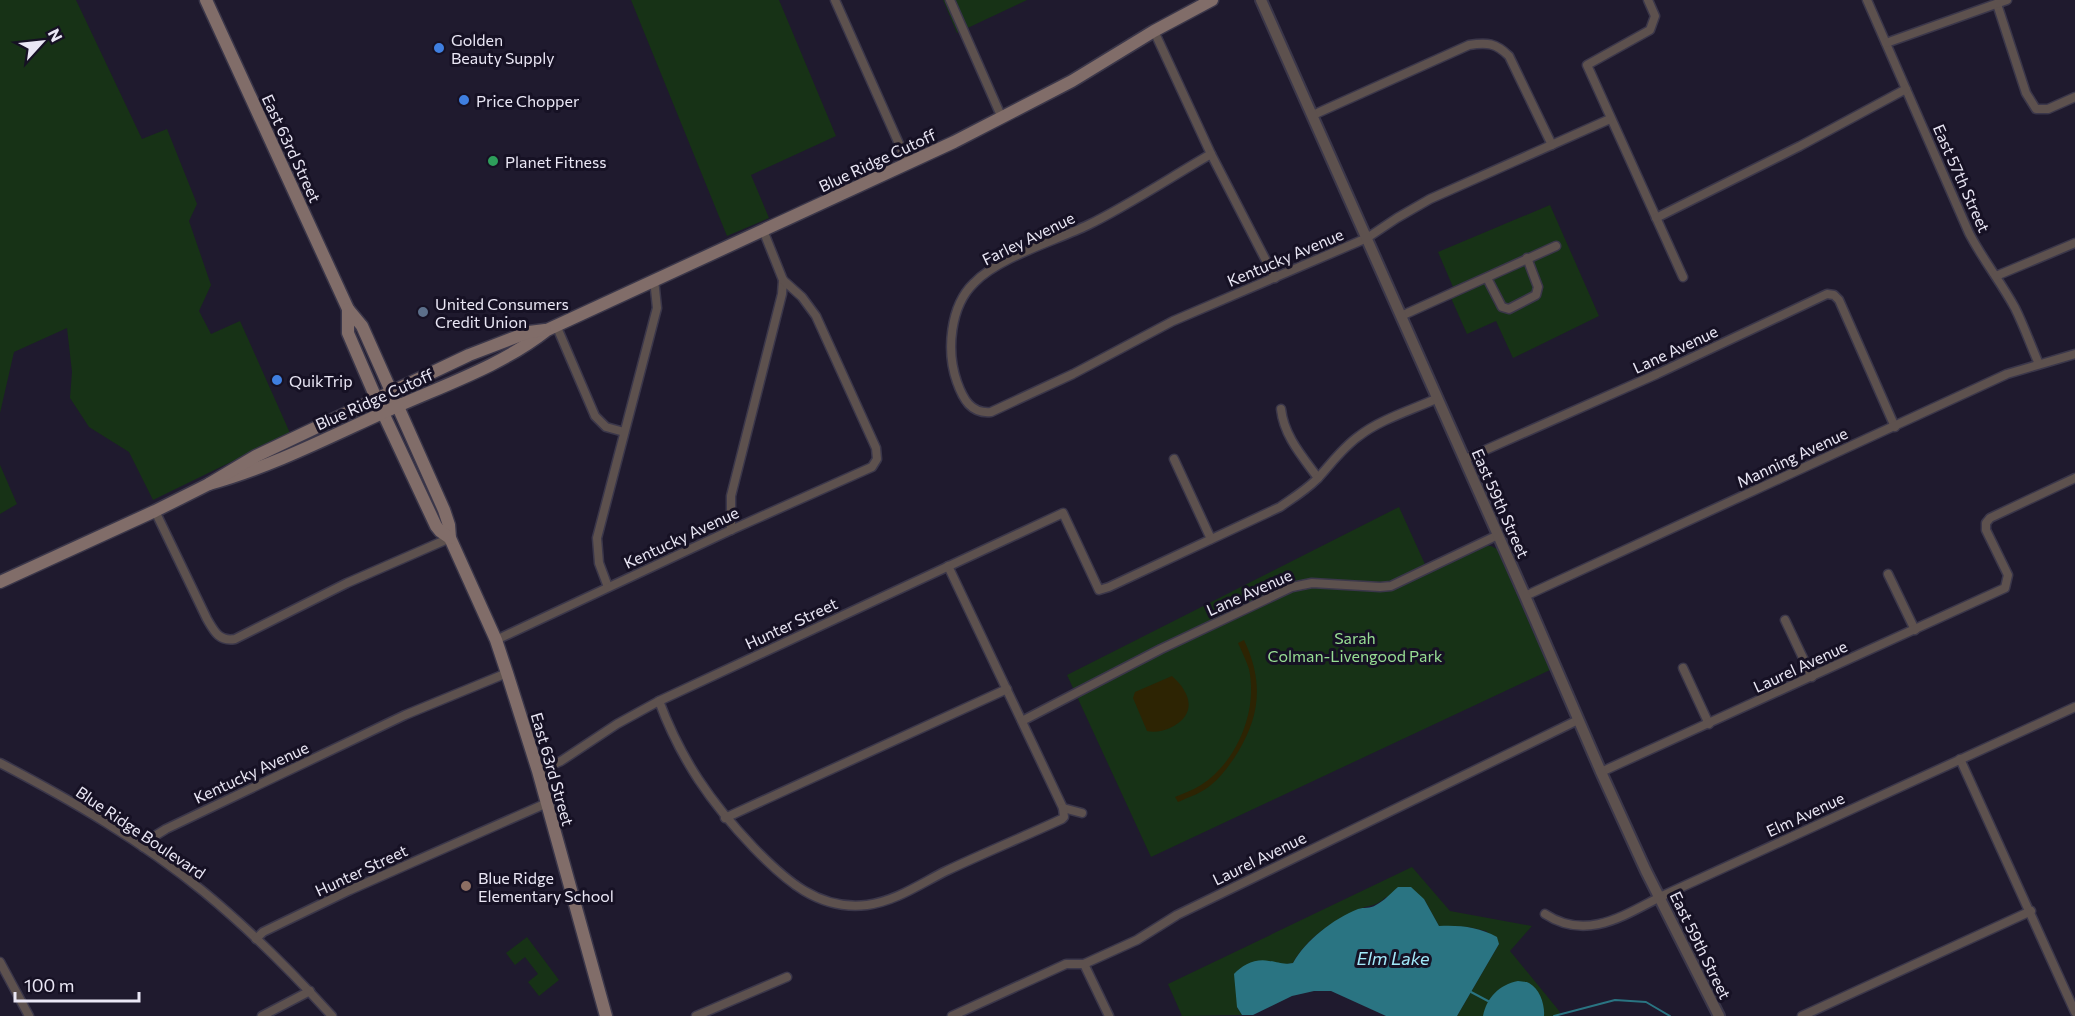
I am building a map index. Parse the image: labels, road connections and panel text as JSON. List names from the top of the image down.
{
  "streets": {
    "main road": ["East 63rd Street", "Blue Ridge Cutoff"],
    "street": [
      "East 57th Street",
      "Farley Avenue",
      "Kentucky Avenue",
      "Lane Avenue",
      "Manning Avenue",
      "East 59th Street",
      "Hunter Street",
      "Laurel Avenue",
      "Elm Avenue",
      "Blue Ridge Boulevard"
    ]
  },
  "crossings": [
    ["East 63rd Street", "Blue Ridge Cutoff"],
    ["East 63rd Street", "Kentucky Avenue"],
    ["East 63rd Street", "Hunter Street"],
    ["East 57th Street", "Manning Avenue"],
    ["Farley Avenue", "Kentucky Avenue"],
    ["Kentucky Avenue", "East 59th Street"],
    ["Kentucky Avenue", "Blue Ridge Boulevard"],
    ["Lane Avenue", "Manning Avenue"],
    ["Lane Avenue", "East 59th Street"],
    ["Manning Avenue", "East 59th Street"],
    ["East 59th Street", "Laurel Avenue"],
    ["East 59th Street", "Elm Avenue"],
    ["Hunter Street", "Blue Ridge Boulevard"]
  ],
  "water": ["Elm Lake"],
  "parks": ["Sarah Colman-Livengood Park"],
  "places": [
    "Golden Beauty Supply",
    "Price Chopper",
    "Planet Fitness",
    "United Consumers Credit Union",
    "QuikTrip",
    "Blue Ridge Elementary School"
  ],
  "scale_bar": "100 m",
  "north": "top right"
}
